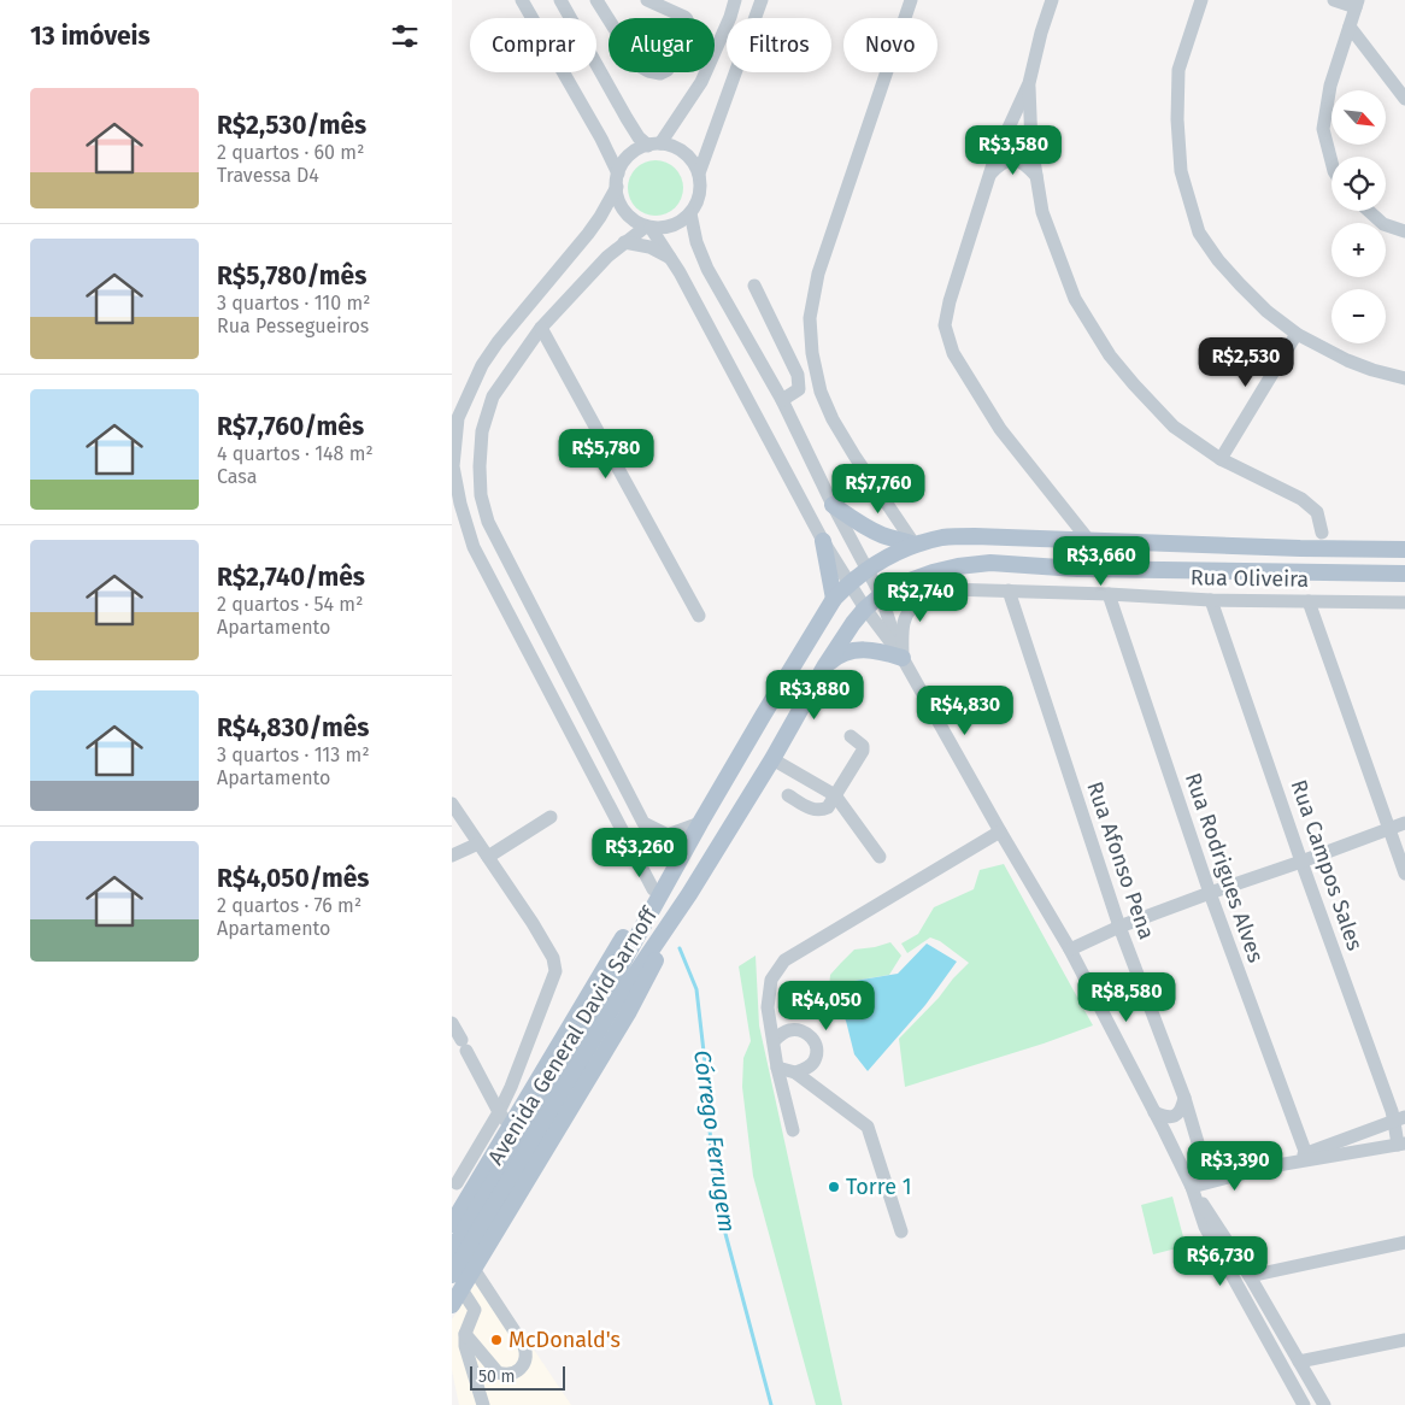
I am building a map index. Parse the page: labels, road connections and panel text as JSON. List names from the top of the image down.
{
  "streets": {
    "main road": ["Avenida General David Sarnoff"],
    "street": [
      "Rua Oliveira",
      "Rua Afonso Pena",
      "Rua Campos Sales",
      "Rua Rodrigues Alves"
    ]
  },
  "crossings": [
    ["Rua Oliveira", "Rua Afonso Pena"],
    ["Rua Oliveira", "Rua Campos Sales"],
    ["Rua Oliveira", "Rua Rodrigues Alves"]
  ],
  "water": ["Córrego Ferrugem"],
  "places": ["Torre 1", "McDonald's"],
  "scale_bar": "50 m",
  "north": "bottom right",
  "page": {
    "heading": "13 imóveis",
    "chip": [
      "Comprar",
      "Alugar",
      "Filtros",
      "Novo"
    ],
    "list": [
      {
        "name": "R$2,530/mês",
        "note": "2 quartos · 60 m² · Travessa D4"
      },
      {
        "name": "R$5,780/mês",
        "note": "3 quartos · 110 m² · Rua Pessegueiros"
      },
      {
        "name": "R$7,760/mês",
        "note": "4 quartos · 148 m² · Casa"
      },
      {
        "name": "R$2,740/mês",
        "note": "2 quartos · 54 m² · Apartamento"
      },
      {
        "name": "R$4,830/mês",
        "note": "3 quartos · 113 m² · Apartamento"
      },
      {
        "name": "R$4,050/mês",
        "note": "2 quartos · 76 m² · Apartamento"
      }
    ],
    "map_buttons": ["+", "−"],
    "price": [
      "R$3,580",
      "R$2,530",
      "R$5,780",
      "R$7,760",
      "R$3,660",
      "R$2,740",
      "R$3,880",
      "R$4,830",
      "R$3,260",
      "R$8,580",
      "R$4,050",
      "R$3,390",
      "R$6,730"
    ],
    "scale": "50 m"
  }
}
